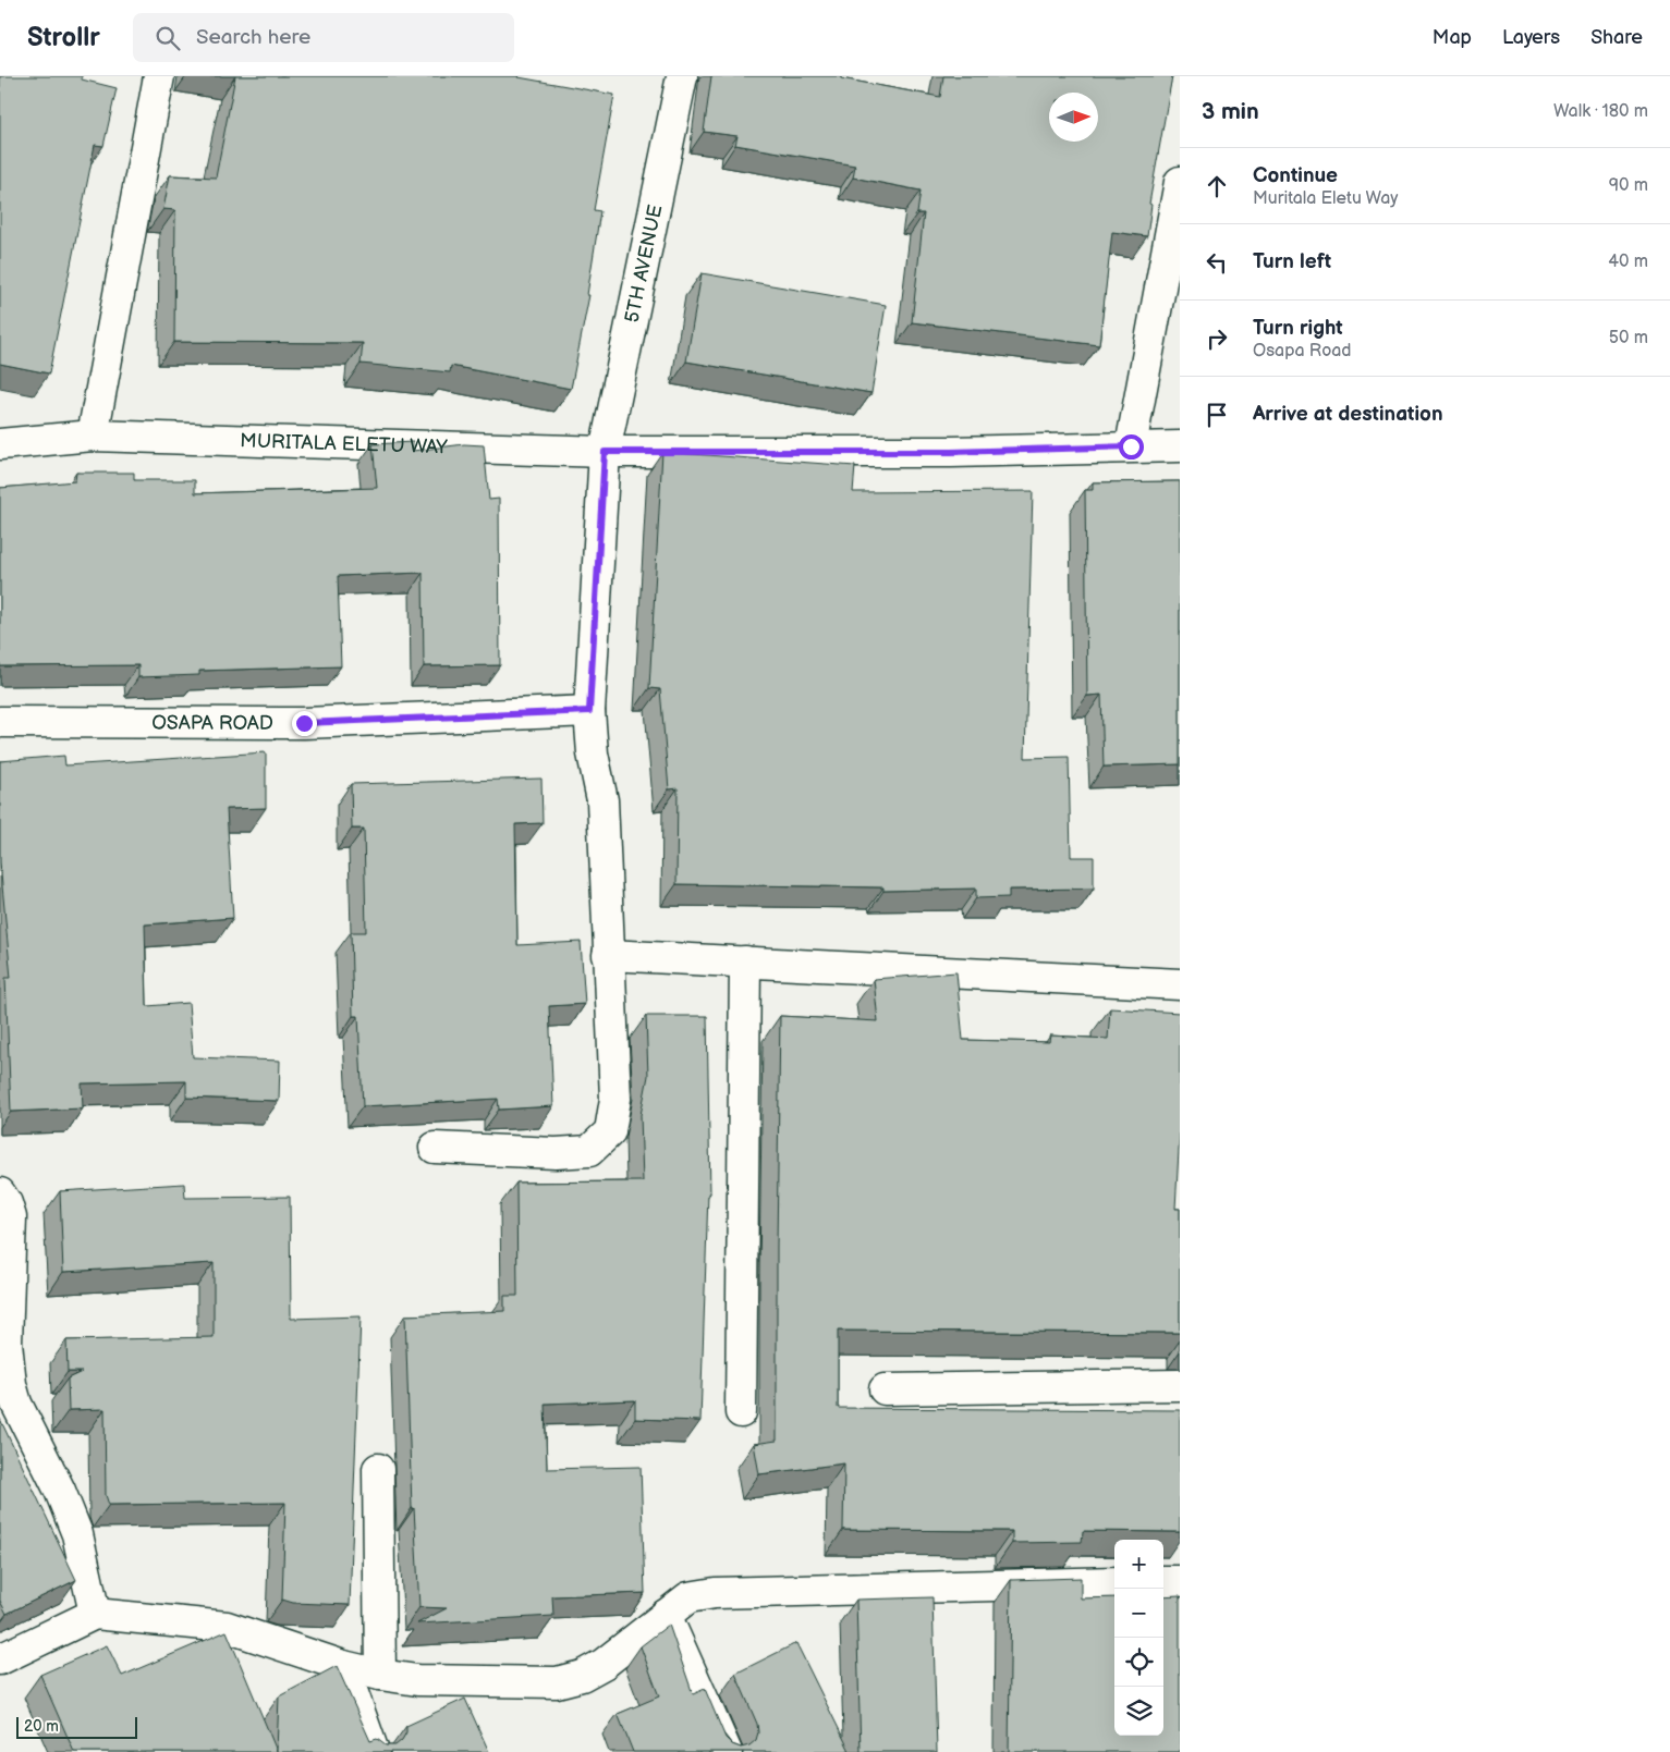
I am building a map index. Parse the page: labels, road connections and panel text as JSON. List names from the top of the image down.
{
  "streets": {
    "street": ["5TH AVENUE", "MURITALA ELETU WAY", "OSAPA ROAD"]
  },
  "crossings": [
    ["5TH AVENUE", "MURITALA ELETU WAY"],
    ["5TH AVENUE", "OSAPA ROAD"]
  ],
  "scale_bar": "20 m",
  "north": "right",
  "page": {
    "header": "Strollr",
    "search": "Search here",
    "nav": ["Map", "Layers", "Share"],
    "heading": ["3 min", "Walk · 180 m"],
    "list": [
      ["Continue", "Muritala Eletu Way", "90 m"],
      ["Turn left", "40 m"],
      ["Turn right", "Osapa Road", "50 m"],
      "Arrive at destination"
    ],
    "map_buttons": ["+", "−"],
    "scale": "20 m"
  }
}
